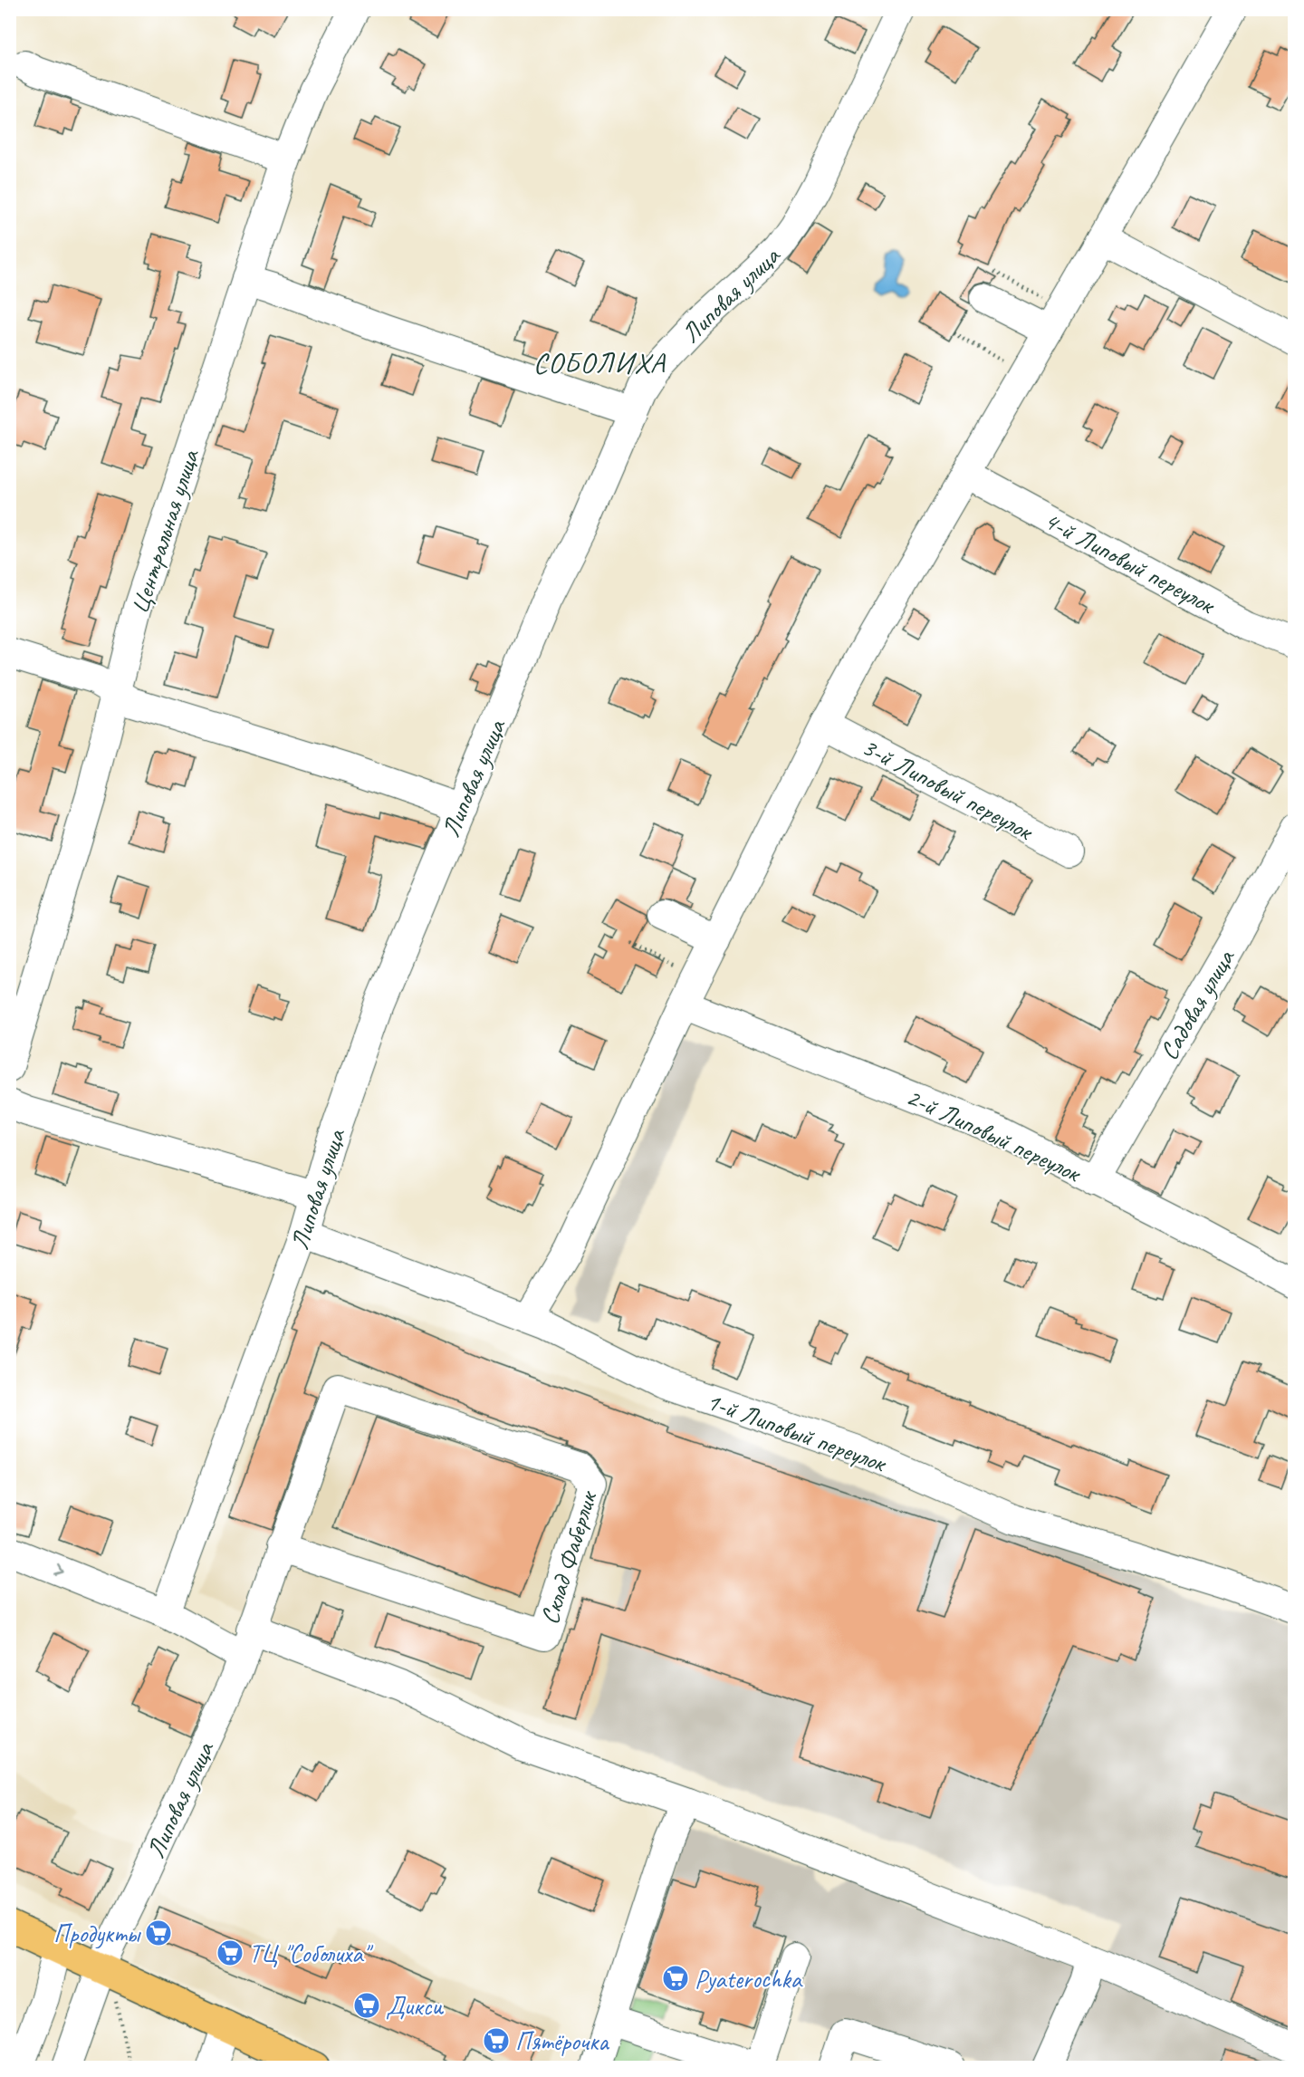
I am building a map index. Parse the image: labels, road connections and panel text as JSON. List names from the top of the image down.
{
  "streets": {
    "street": [
      "Липовая улица",
      "Центральная улица",
      "4-й Липовый переулок",
      "3-й Липовый переулок",
      "Садовая улица",
      "2-й Липовый переулок",
      "1-й Липовый переулок",
      "Склад Фаберлик"
    ]
  },
  "crossings": [
    ["Липовая улица", "1-й Липовый переулок"],
    ["Липовая улица", "Склад Фаберлик"],
    ["Садовая улица", "2-й Липовый переулок"]
  ],
  "districts": ["СОБОЛИХА"],
  "places": {
    "supermarket": [
      "Продукты",
      "ТЦ \"Соболиха\"",
      "Pyaterochka",
      "Дикси",
      "Пятёрочка"
    ]
  }
}
